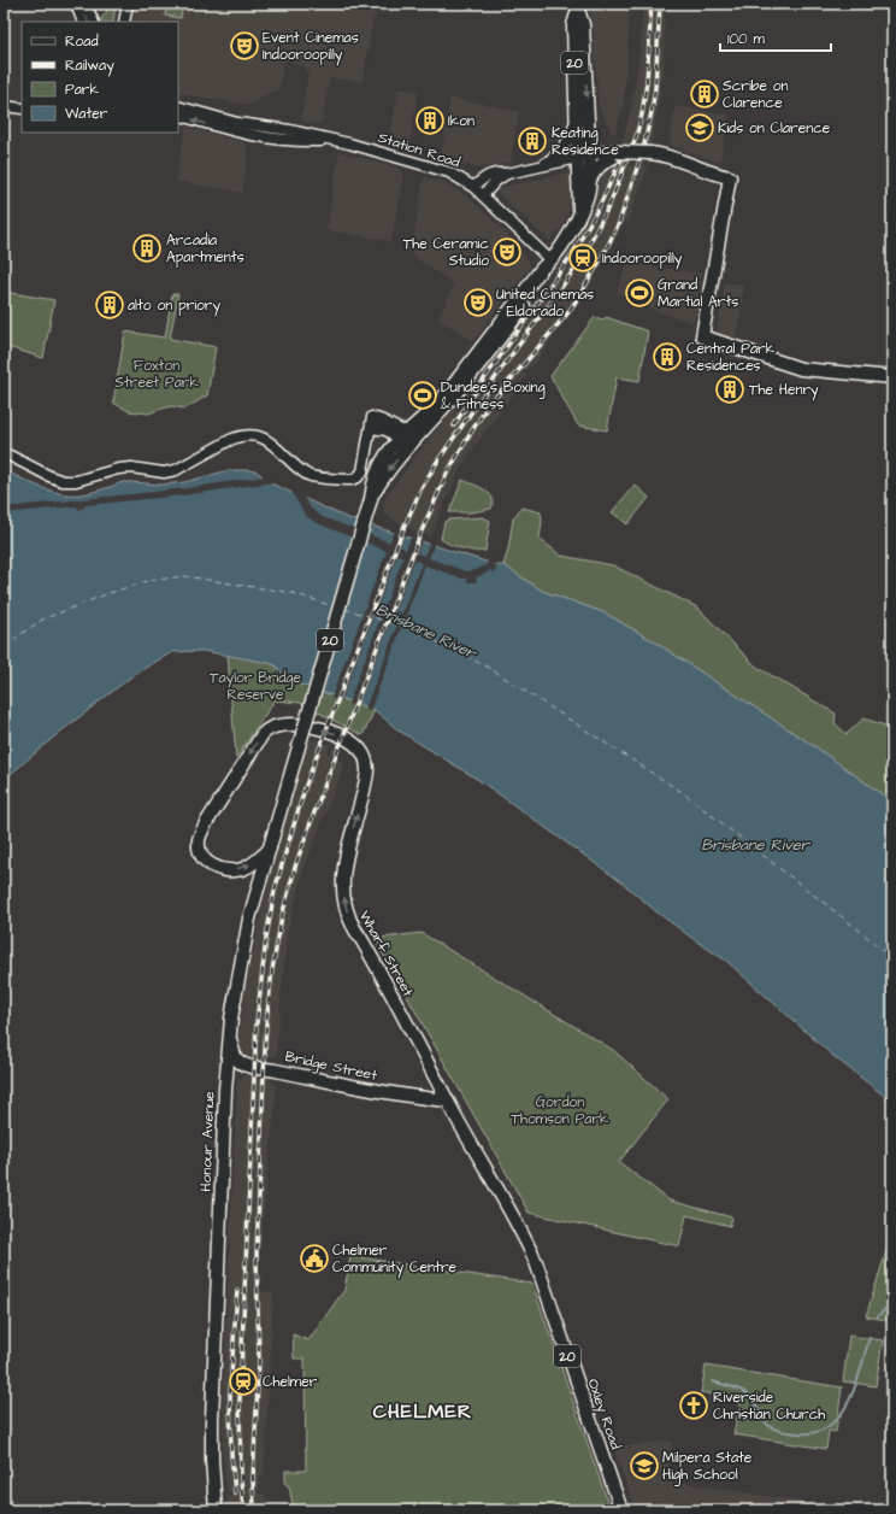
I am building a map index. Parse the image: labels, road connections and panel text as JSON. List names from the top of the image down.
{
  "streets": {
    "main road": [
      "20",
      "Wharf Street",
      "Bridge Street",
      "Honour Avenue",
      "Oxley Road"
    ],
    "street": ["Station Road"]
  },
  "crossings": [
    ["20", "Station Road"],
    ["20", "Honour Avenue"],
    ["Wharf Street", "Bridge Street"],
    ["Wharf Street", "Honour Avenue"],
    ["Wharf Street", "Oxley Road"],
    ["Bridge Street", "Honour Avenue"]
  ],
  "districts": ["CHELMER"],
  "water": ["Brisbane River"],
  "parks": ["Foxton Street Park", "Taylor Bridge Reserve", "Gordon Thomson Park"],
  "places": {
    "theatre": ["Event Cinemas Indooroopilly", "The Ceramic Studio", "United Cinemas - Eldorado"],
    "building": [
      "Scribe on Clarence",
      "Ikon",
      "Keating Residence",
      "Arcadia Apartments",
      "alto on priory",
      "Central Park Residences",
      "The Henry"
    ],
    "school or university": ["Kids on Clarence", "Milpera State High School"],
    "station": ["Indooroopilly", "Chelmer"],
    "sports": ["Grand Martial Arts", "Dundee's Boxing & Fitness"],
    "public building": ["Chelmer Community Centre"],
    "church": ["Riverside Christian Church"]
  },
  "legend": [
    "Road",
    "Railway",
    "Park",
    "Water"
  ],
  "scale_bar": "100 m"
}
